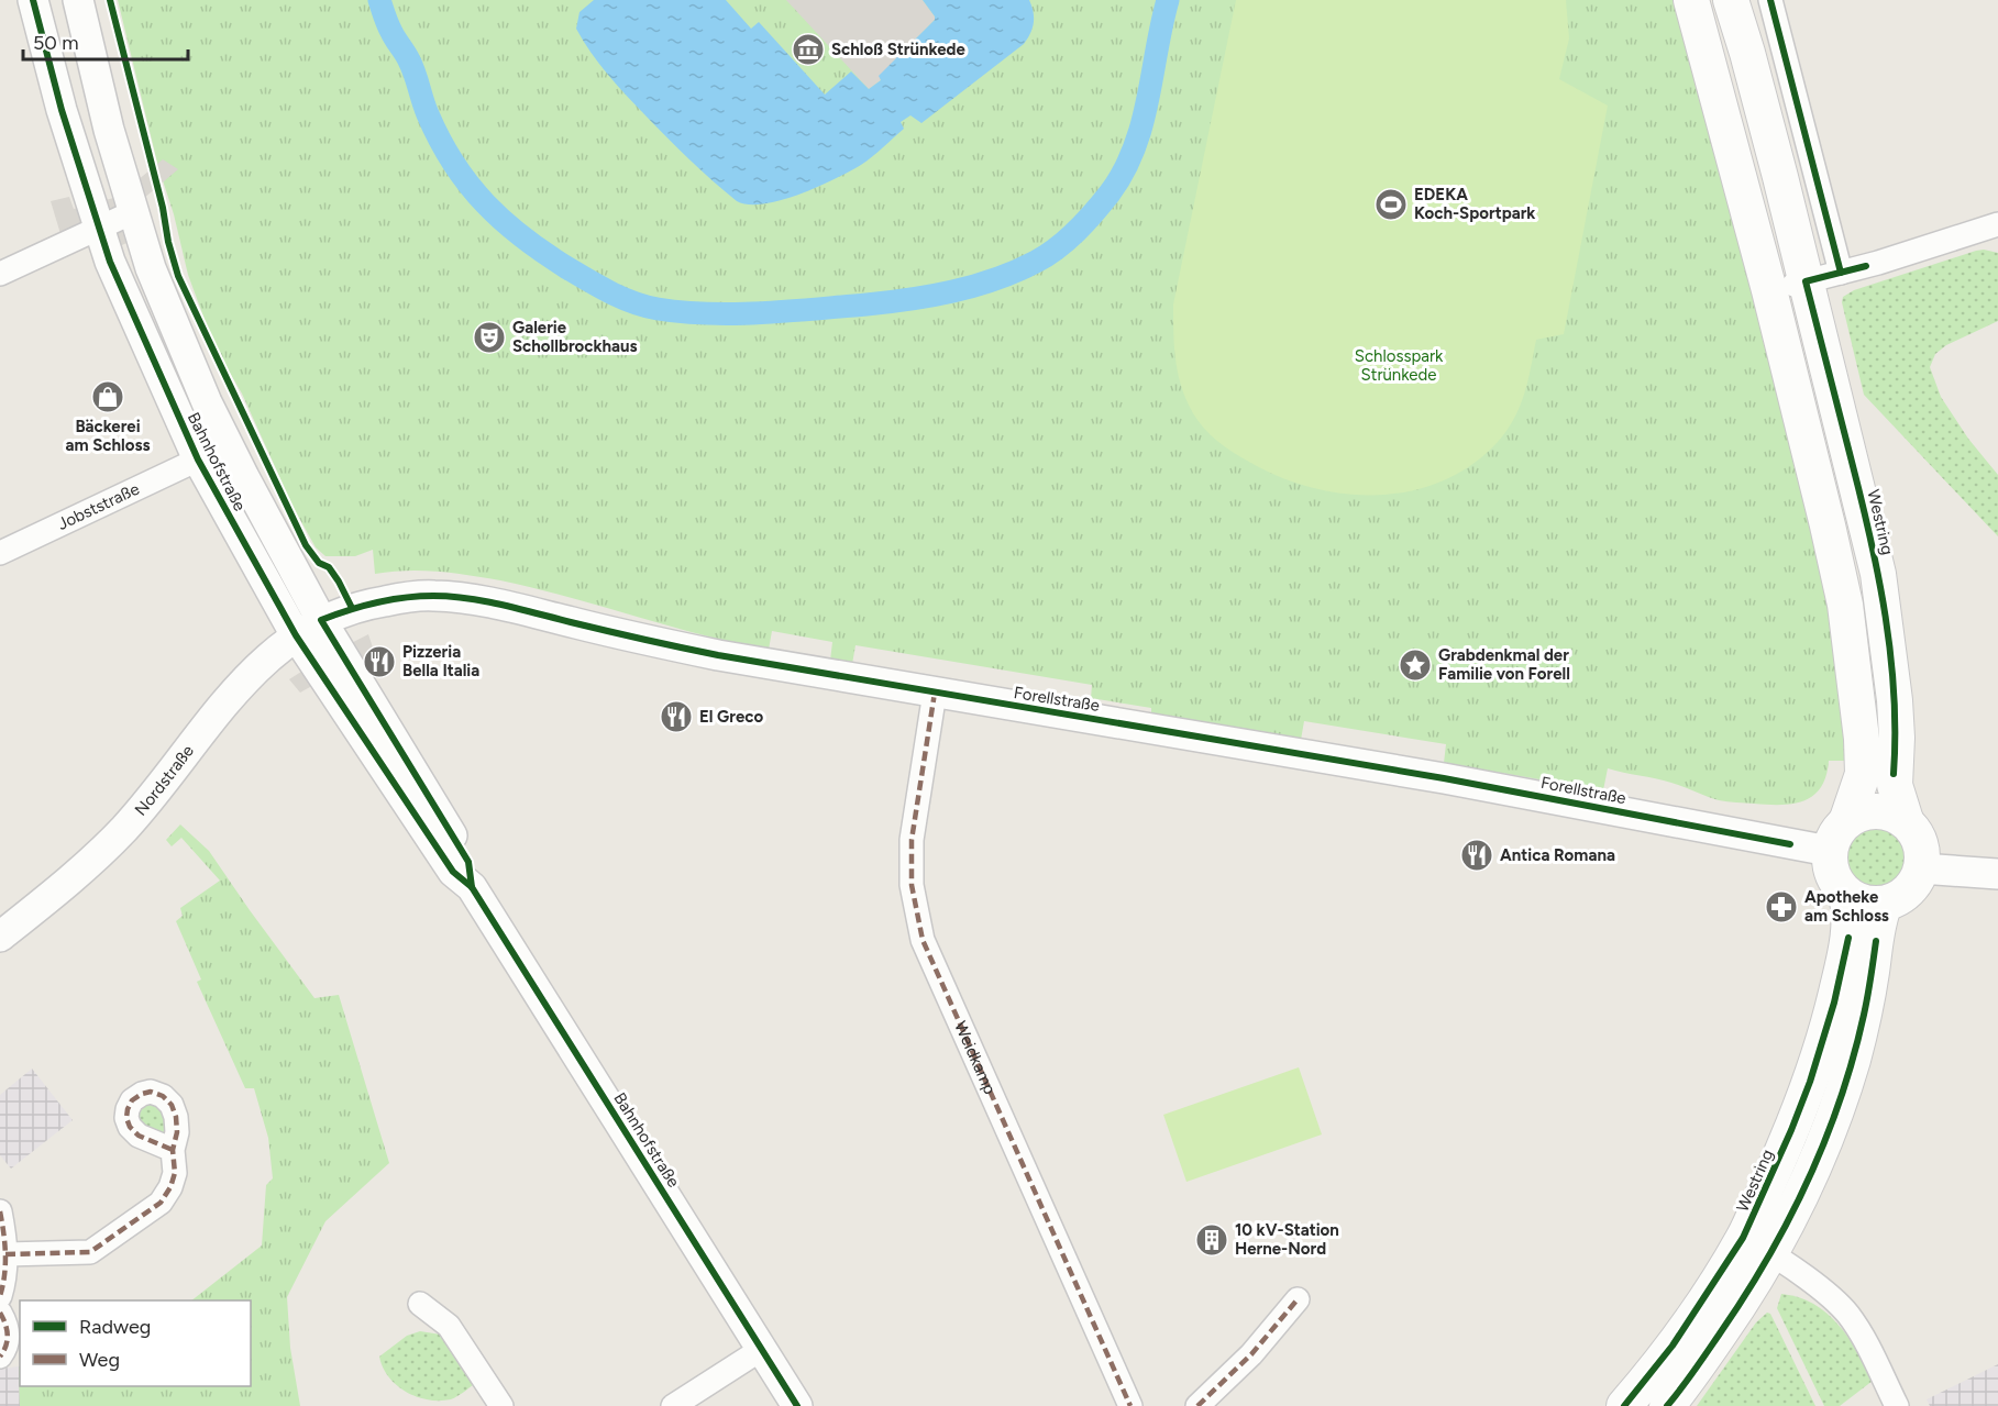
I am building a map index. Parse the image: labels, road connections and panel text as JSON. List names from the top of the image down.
{
  "streets": {
    "main road": ["Westring"],
    "street": [
      "Bahnhofstraße",
      "Jobststraße",
      "Forellstraße",
      "Nordstraße",
      "Weidkamp"
    ]
  },
  "crossings": [
    ["Bahnhofstraße", "Jobststraße"],
    ["Bahnhofstraße", "Forellstraße"],
    ["Bahnhofstraße", "Nordstraße"],
    ["Westring", "Forellstraße"],
    ["Forellstraße", "Nordstraße"],
    ["Forellstraße", "Weidkamp"]
  ],
  "parks": ["Schlosspark Strünkede"],
  "places": {
    "museum": ["Schloß Strünkede"],
    "sports": ["EDEKA Koch-Sportpark"],
    "theatre": ["Galerie Schollbrockhaus"],
    "shop": ["Bäckerei am Schloss"],
    "restaurant": ["Pizzeria Bella Italia", "El Greco", "Antica Romana"],
    "place": ["Grabdenkmal der Familie von Forell"],
    "pharmacy": ["Apotheke am Schloss"],
    "building": ["10 kV-Station Herne-Nord"]
  },
  "legend": ["Radweg", "Weg"],
  "scale_bar": "50 m"
}
